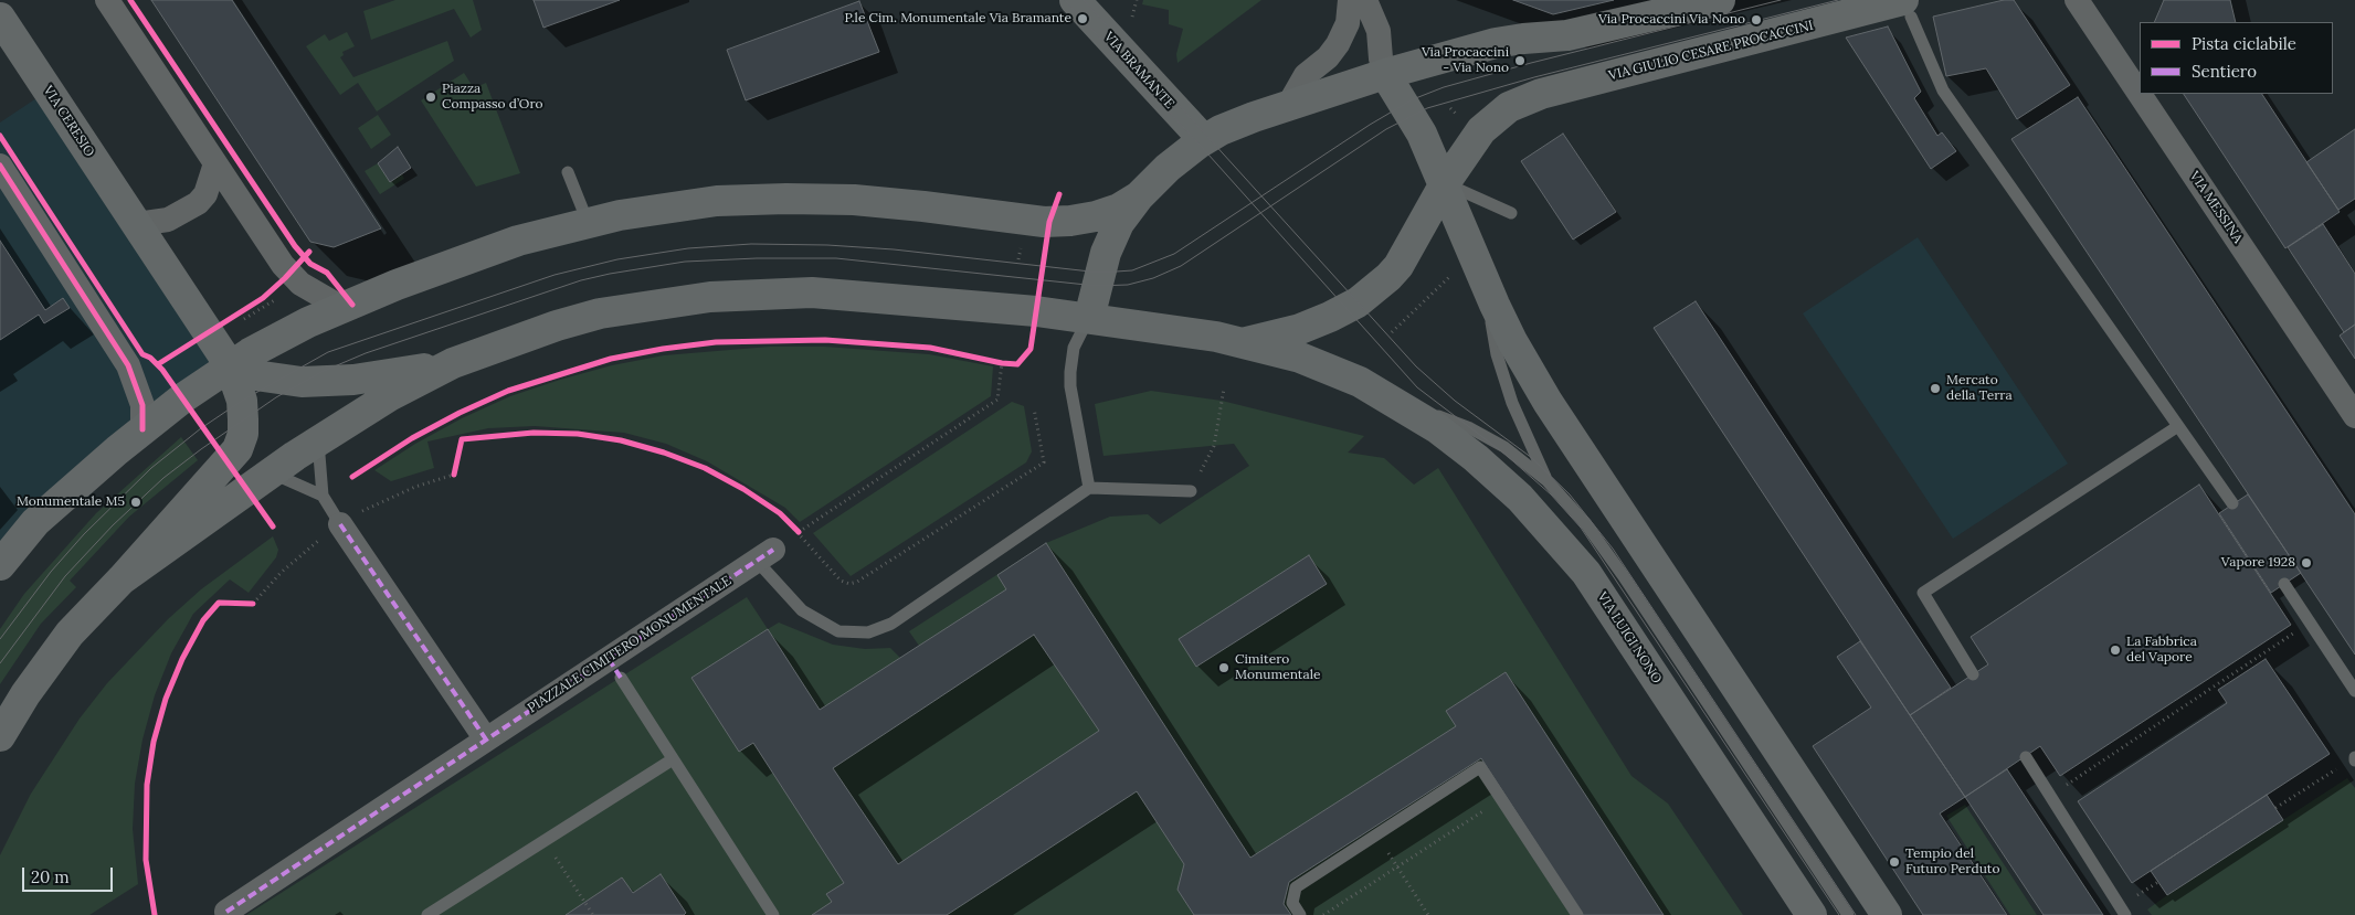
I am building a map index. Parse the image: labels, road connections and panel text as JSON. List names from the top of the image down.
{
  "streets": {
    "main road": [
      "VIA GIULIO CESARE PROCACCINI",
      "VIA BRAMANTE",
      "VIA CERESIO",
      "VIA LUIGI NONO"
    ],
    "street": ["VIA MESSINA", "PIAZZALE CIMITERO MONUMENTALE"]
  },
  "places": [
    "P.le Cim. Monumentale Via Bramante",
    "Via Procaccini Via Nono",
    "Via Procaccini - Via Nono",
    "Piazza Compasso d’Oro",
    "Mercato della Terra",
    "Monumentale M5",
    "Vapore 1928",
    "La Fabbrica del Vapore",
    "Cimitero Monumentale",
    "Tempio del Futuro Perduto"
  ],
  "legend": ["Pista ciclabile", "Sentiero"],
  "scale_bar": "20 m"
}
